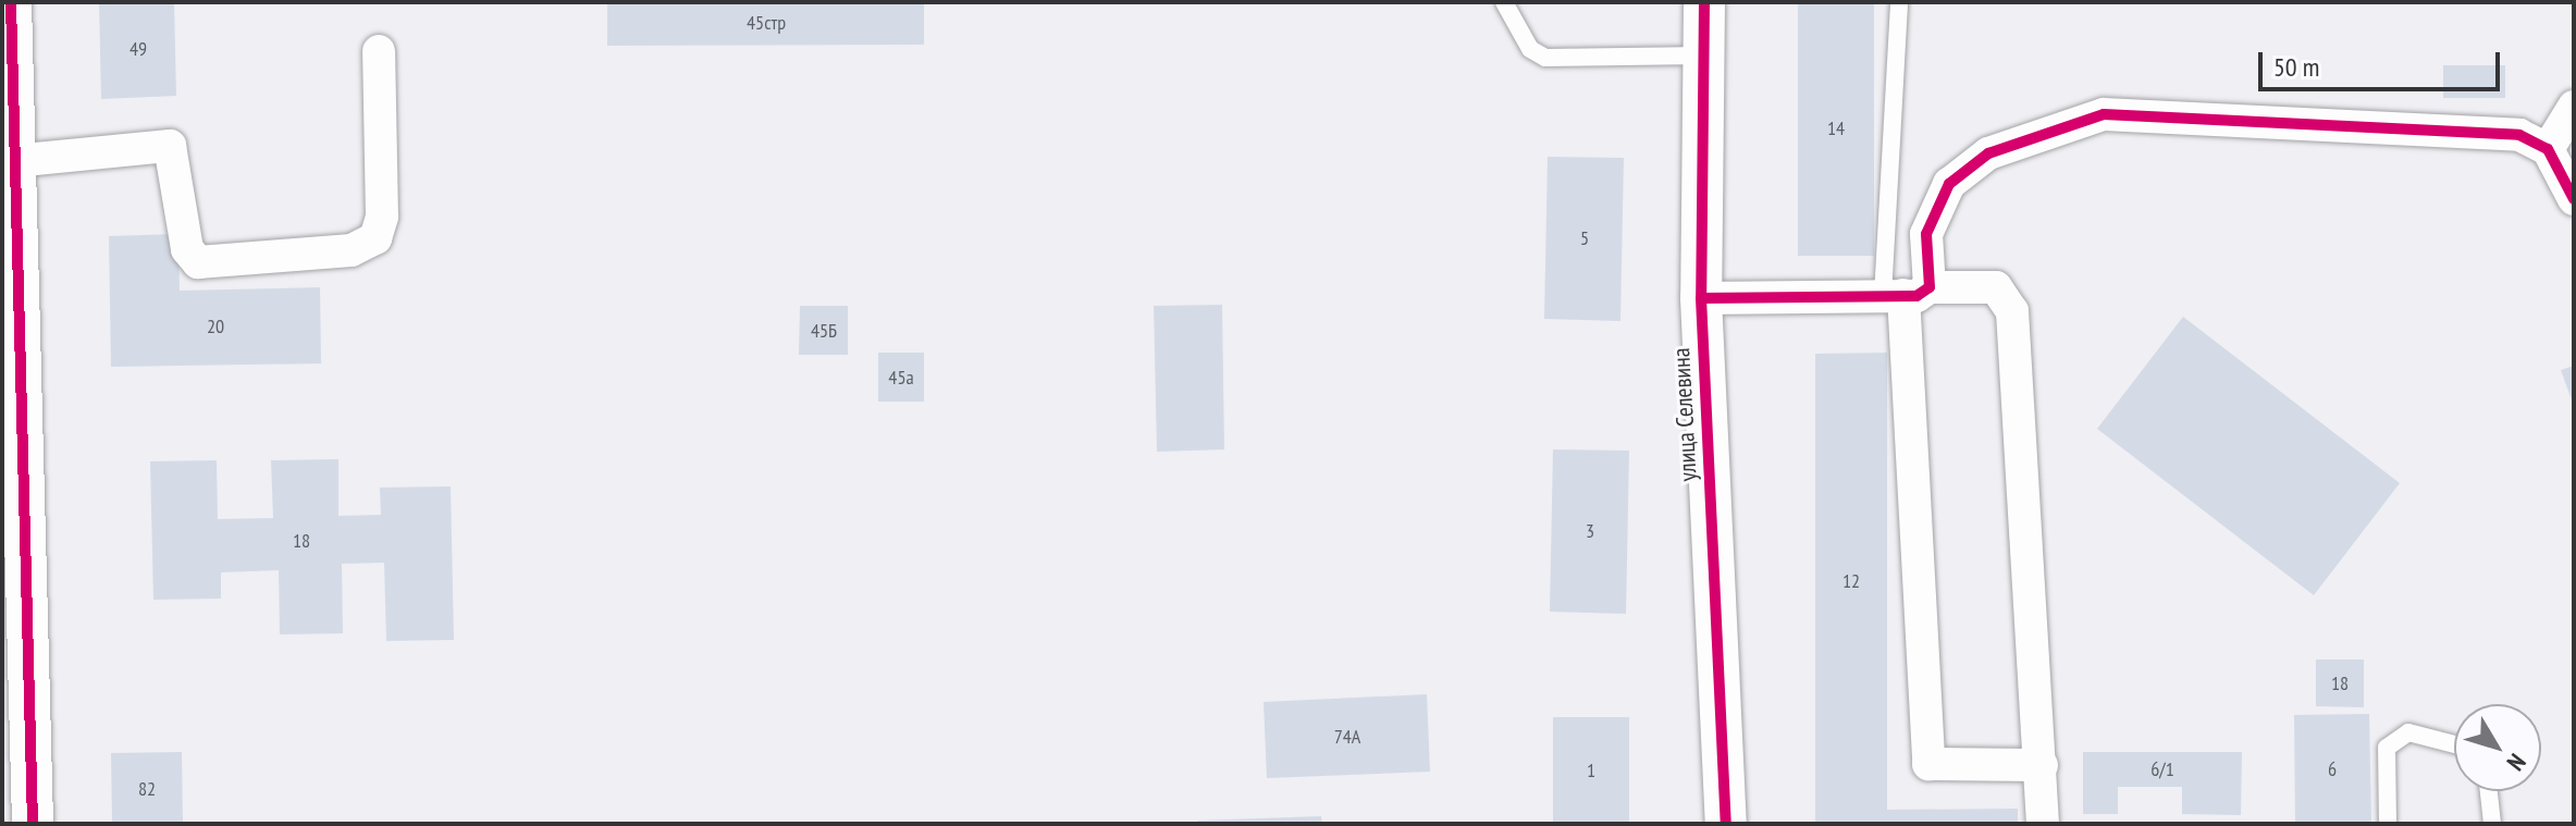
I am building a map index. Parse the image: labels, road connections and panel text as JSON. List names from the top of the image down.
{
  "streets": {
    "street": ["улица Селевина"]
  },
  "house_numbers": [
    "45стр",
    "49",
    "14",
    "5",
    "20",
    "45Б",
    "45а",
    "3",
    "18",
    "12",
    "18",
    "74А",
    "6/1",
    "6",
    "1",
    "82"
  ],
  "scale_bar": "50 m",
  "north": "bottom right"
}
